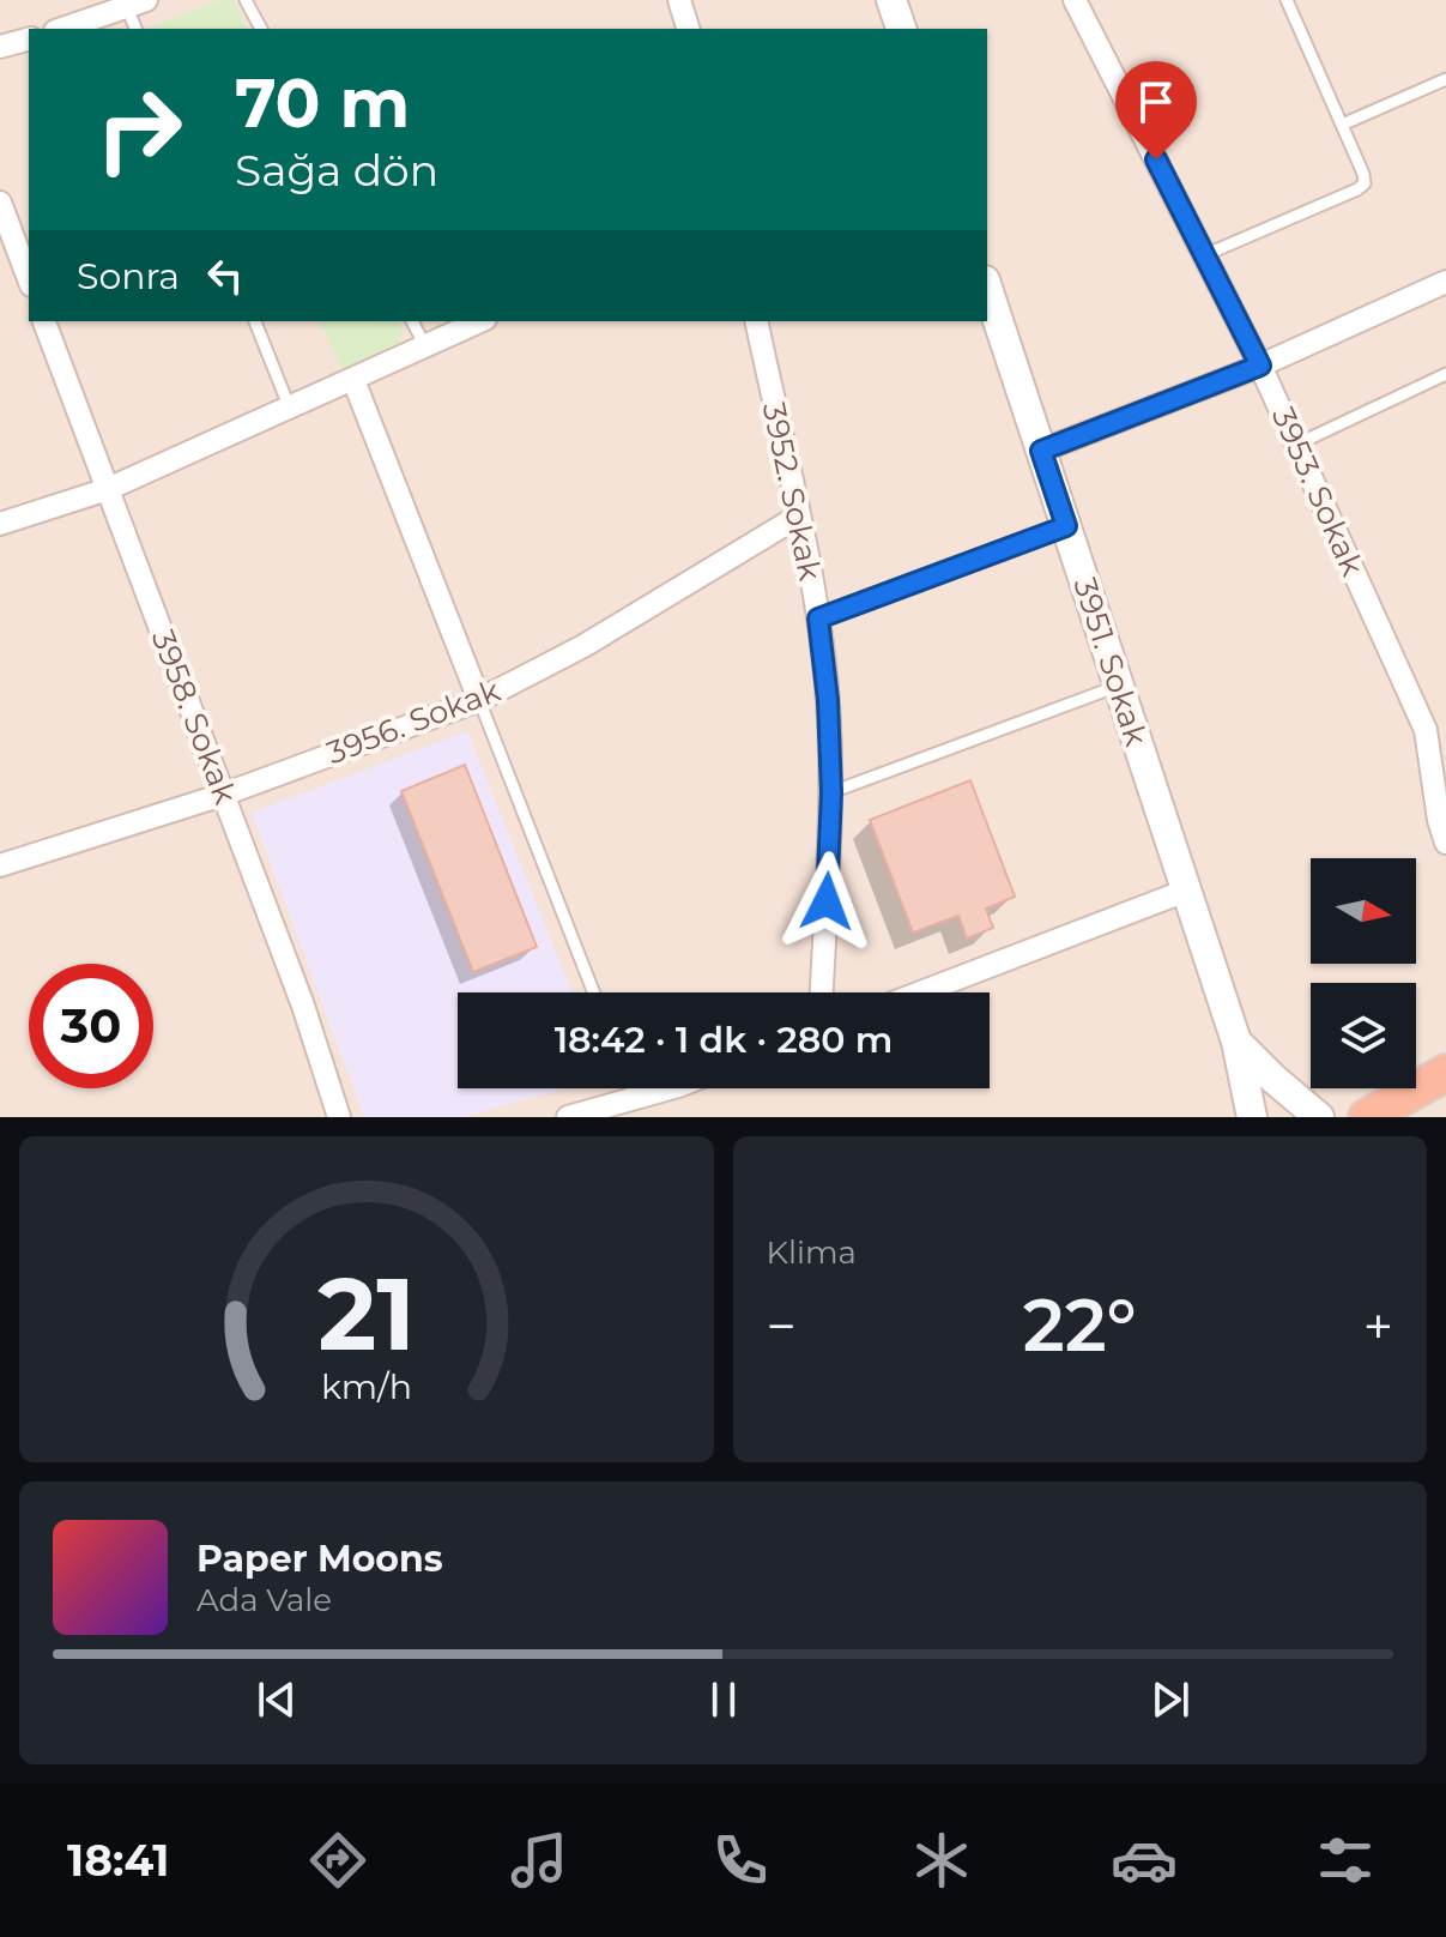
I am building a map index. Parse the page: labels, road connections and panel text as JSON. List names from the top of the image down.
{
  "streets": {
    "street": [
      "3952. Sokak",
      "3953. Sokak",
      "3951. Sokak",
      "3958. Sokak",
      "3956. Sokak"
    ]
  },
  "crossings": [
    ["3952. Sokak", "3956. Sokak"],
    ["3958. Sokak", "3956. Sokak"]
  ],
  "north": "right",
  "page": {
    "turn": ["70 m", "Sağa dön"],
    "then": "Sonra",
    "limit": "30",
    "trip": "18:42 · 1 dk · 280 m",
    "tile": "Klima",
    "heat": ["−", "22°", "+"],
    "song": ["Paper Moons", "Ada Vale"],
    "tabs": "18:41",
    "gauge": ["21", "km/h"]
  }
}
